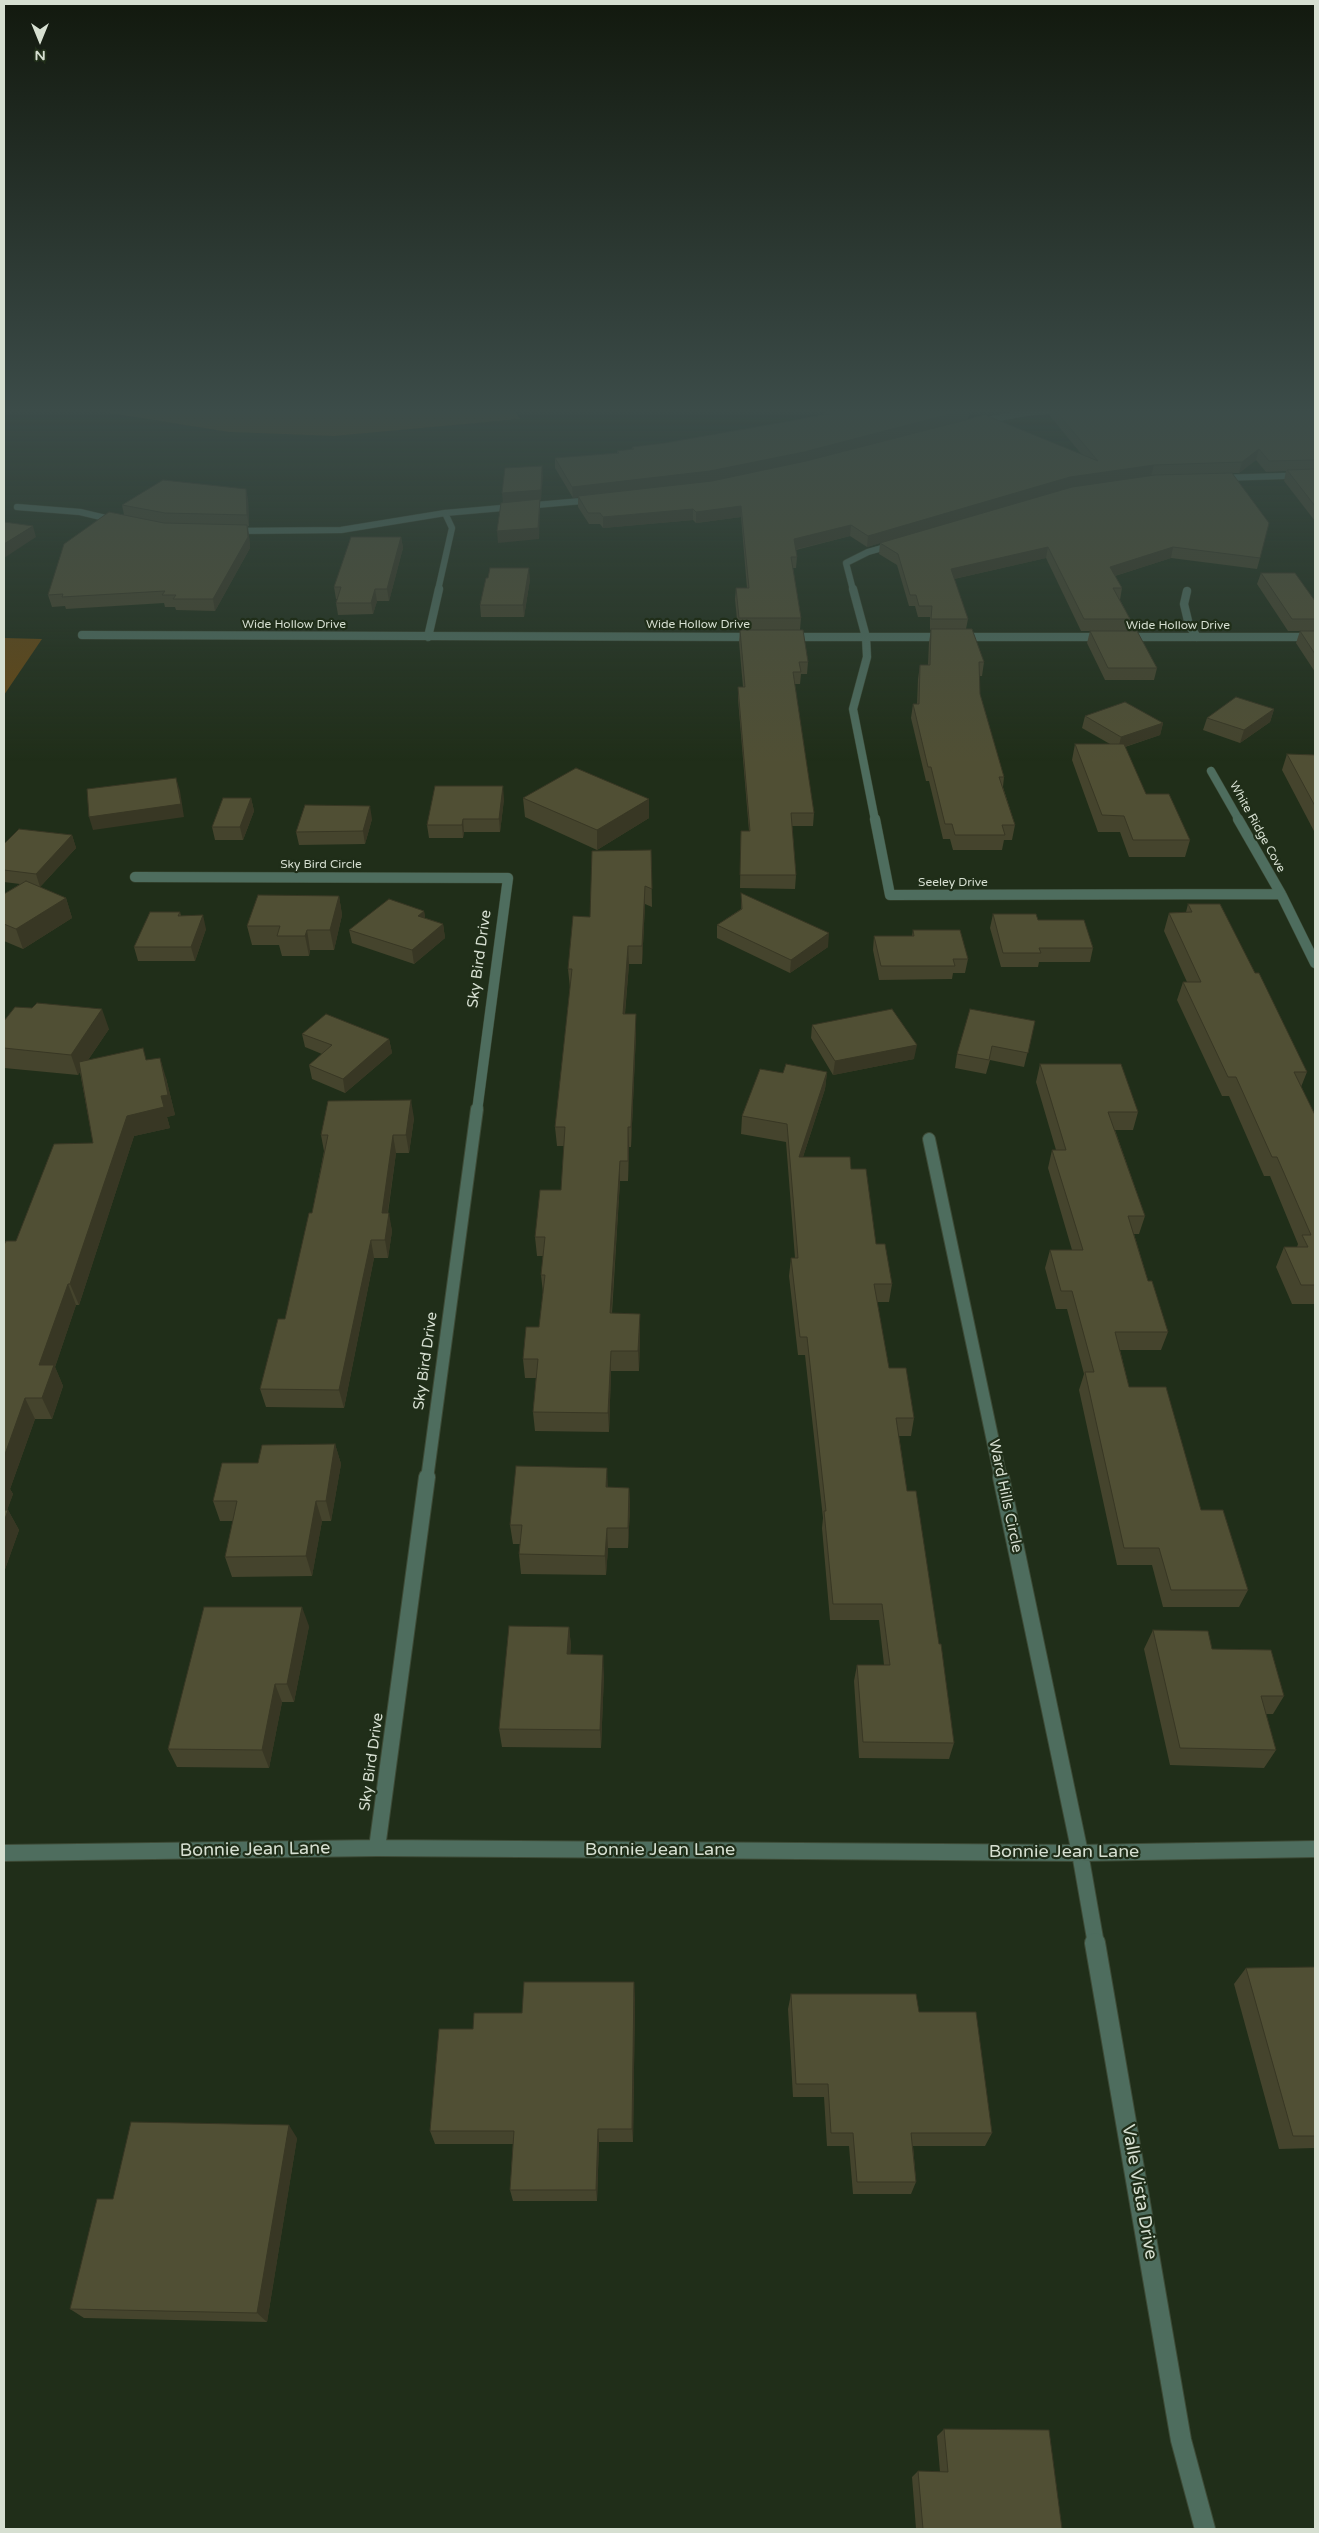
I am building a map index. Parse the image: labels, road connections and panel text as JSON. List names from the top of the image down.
{
  "streets": {
    "street": [
      "Wide Hollow Drive",
      "White Ridge Cove",
      "Sky Bird Circle",
      "Seeley Drive",
      "Sky Bird Drive",
      "Ward Hills Circle",
      "Bonnie Jean Lane",
      "Valle Vista Drive"
    ]
  },
  "crossings": [
    ["Wide Hollow Drive", "Seeley Drive"],
    ["White Ridge Cove", "Seeley Drive"],
    ["Sky Bird Circle", "Sky Bird Drive"],
    ["Sky Bird Drive", "Bonnie Jean Lane"],
    ["Ward Hills Circle", "Bonnie Jean Lane"],
    ["Ward Hills Circle", "Valle Vista Drive"],
    ["Bonnie Jean Lane", "Valle Vista Drive"]
  ],
  "north": "bottom"
}
